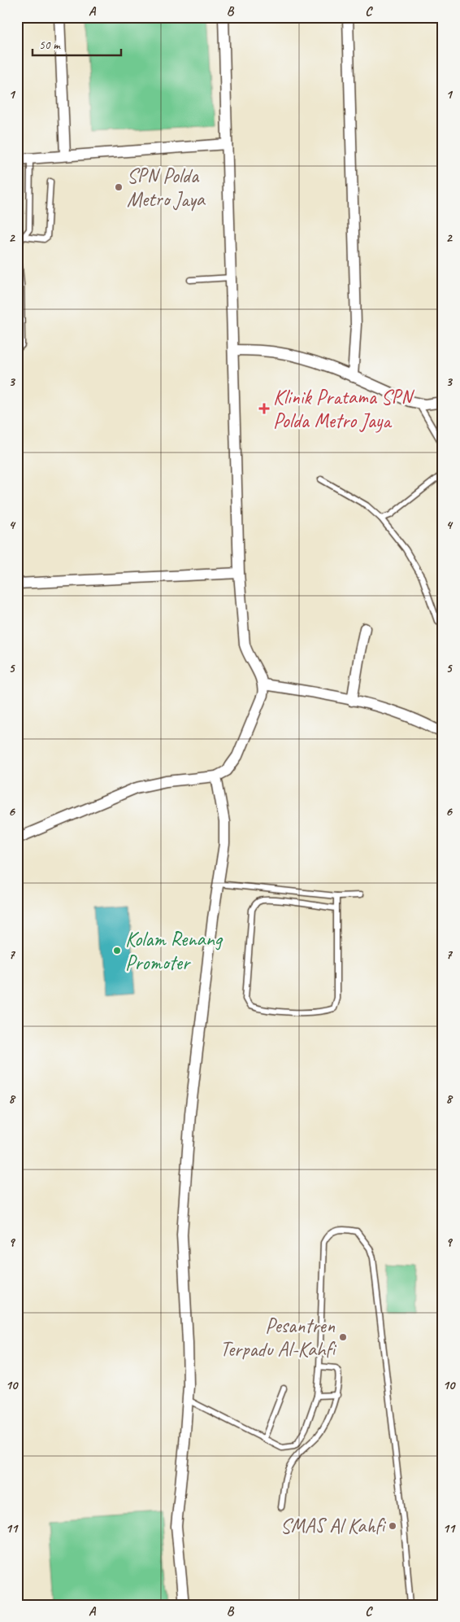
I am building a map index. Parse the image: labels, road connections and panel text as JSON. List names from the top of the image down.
{
  "places": {
    "other": [
      "SPN Polda Metro Jaya",
      "Kolam Renang Promoter",
      "Pesantren Terpadu Al-Kahfi",
      "SMAS Al Kahfi"
    ],
    "health": ["Klinik Pratama SPN Polda Metro Jaya"]
  },
  "scale_bar": "50 m",
  "grid": {
    "columns": ["A", "B", "C"],
    "rows": [
      "1",
      "2",
      "3",
      "4",
      "5",
      "6",
      "7",
      "8",
      "9",
      "10",
      "11"
    ]
  }
}
